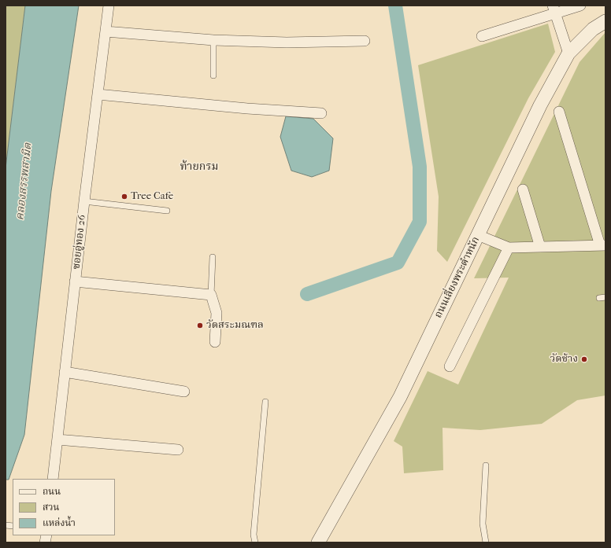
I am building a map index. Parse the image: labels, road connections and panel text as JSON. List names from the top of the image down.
{
  "streets": {
    "street": ["ซอยอู่ทอง 26", "ถนนเลี่ยงพระตำหนัก"]
  },
  "districts": ["ท้ายกรม"],
  "water": ["คลองสรรพสามิต"],
  "places": ["Tree Cafe", "วัดสระมณฑล", "วัดช้าง"],
  "legend": ["ถนน", "สวน", "แหล่งน้ำ"]
}
